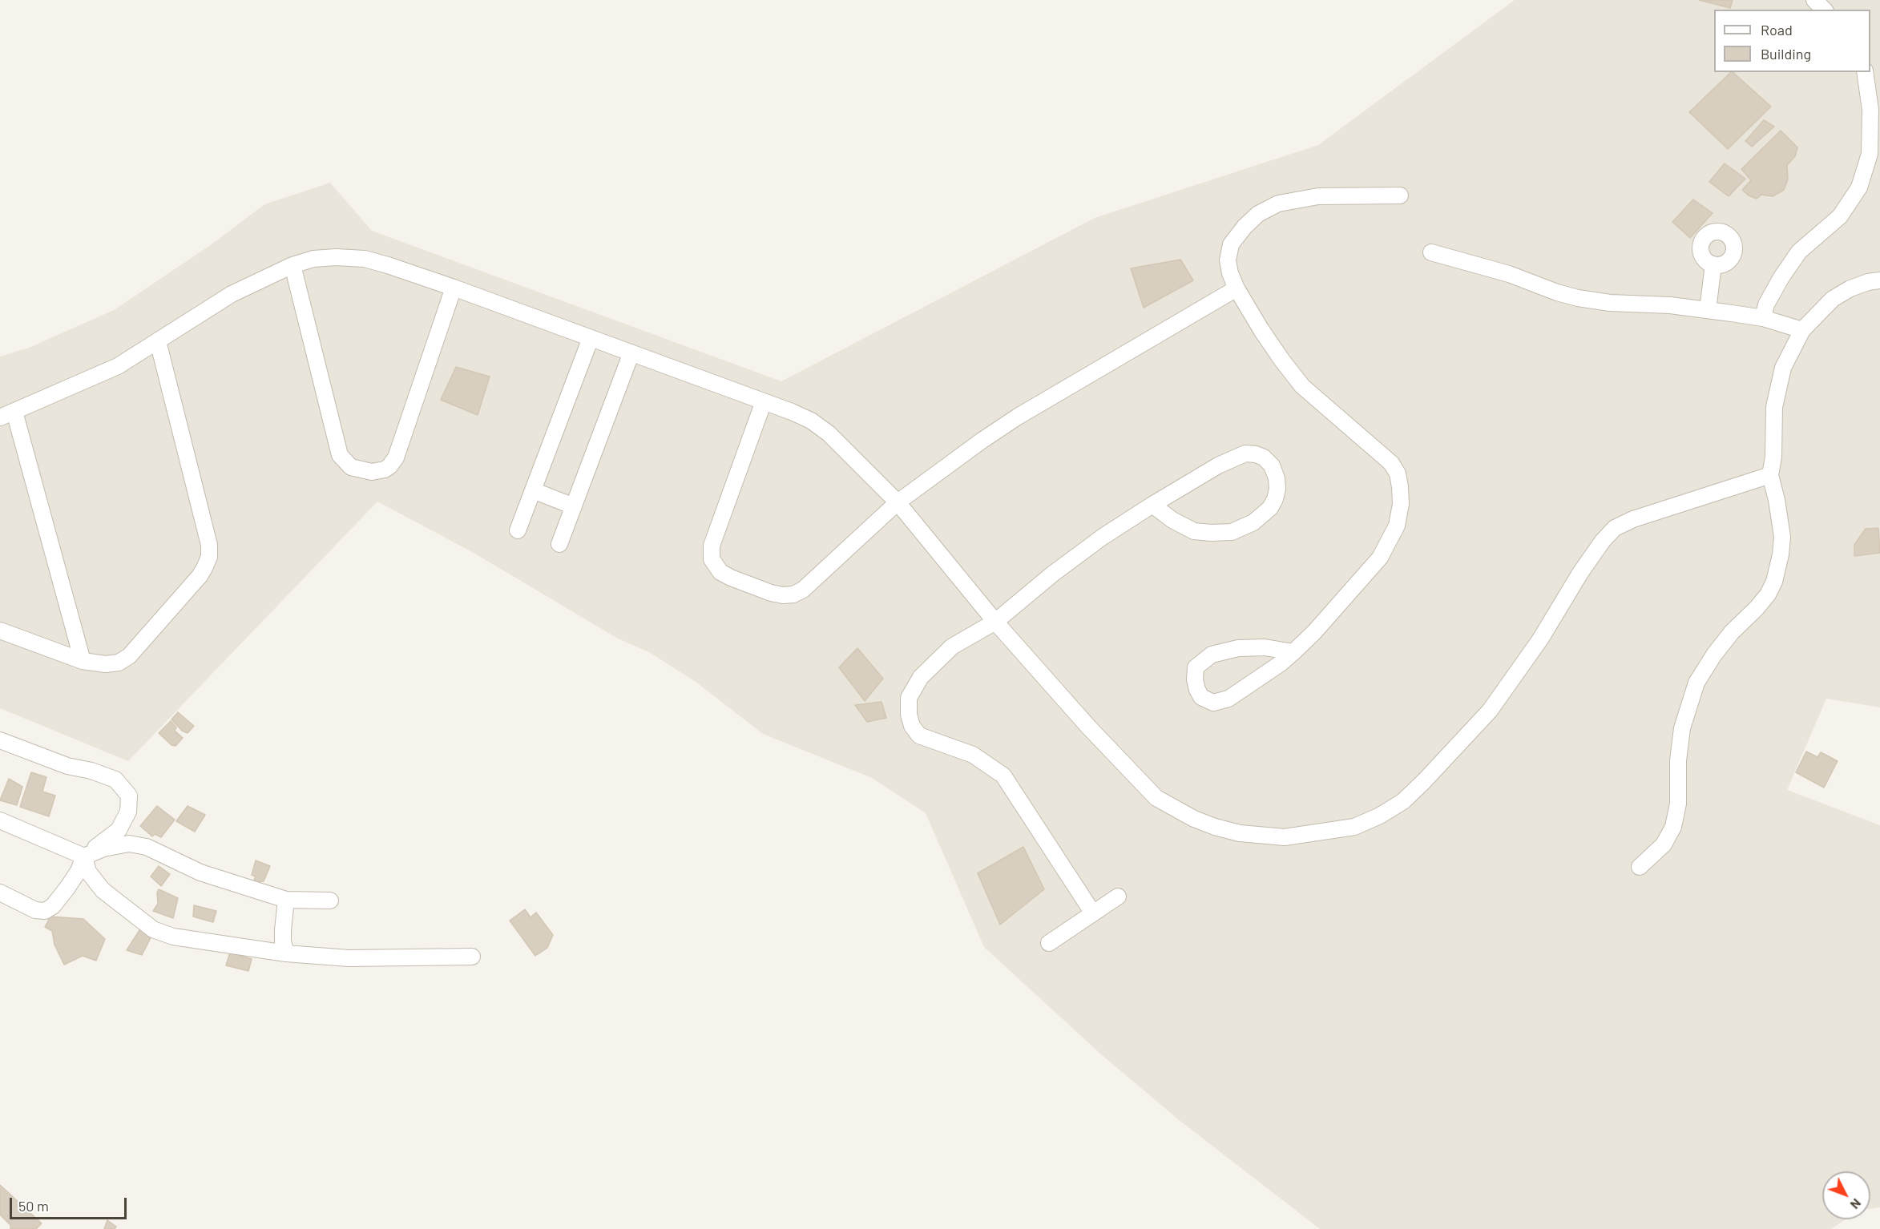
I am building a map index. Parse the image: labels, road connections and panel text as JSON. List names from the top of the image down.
{
  "legend": ["Road", "Building"],
  "scale_bar": "50 m",
  "north": "bottom right"
}
